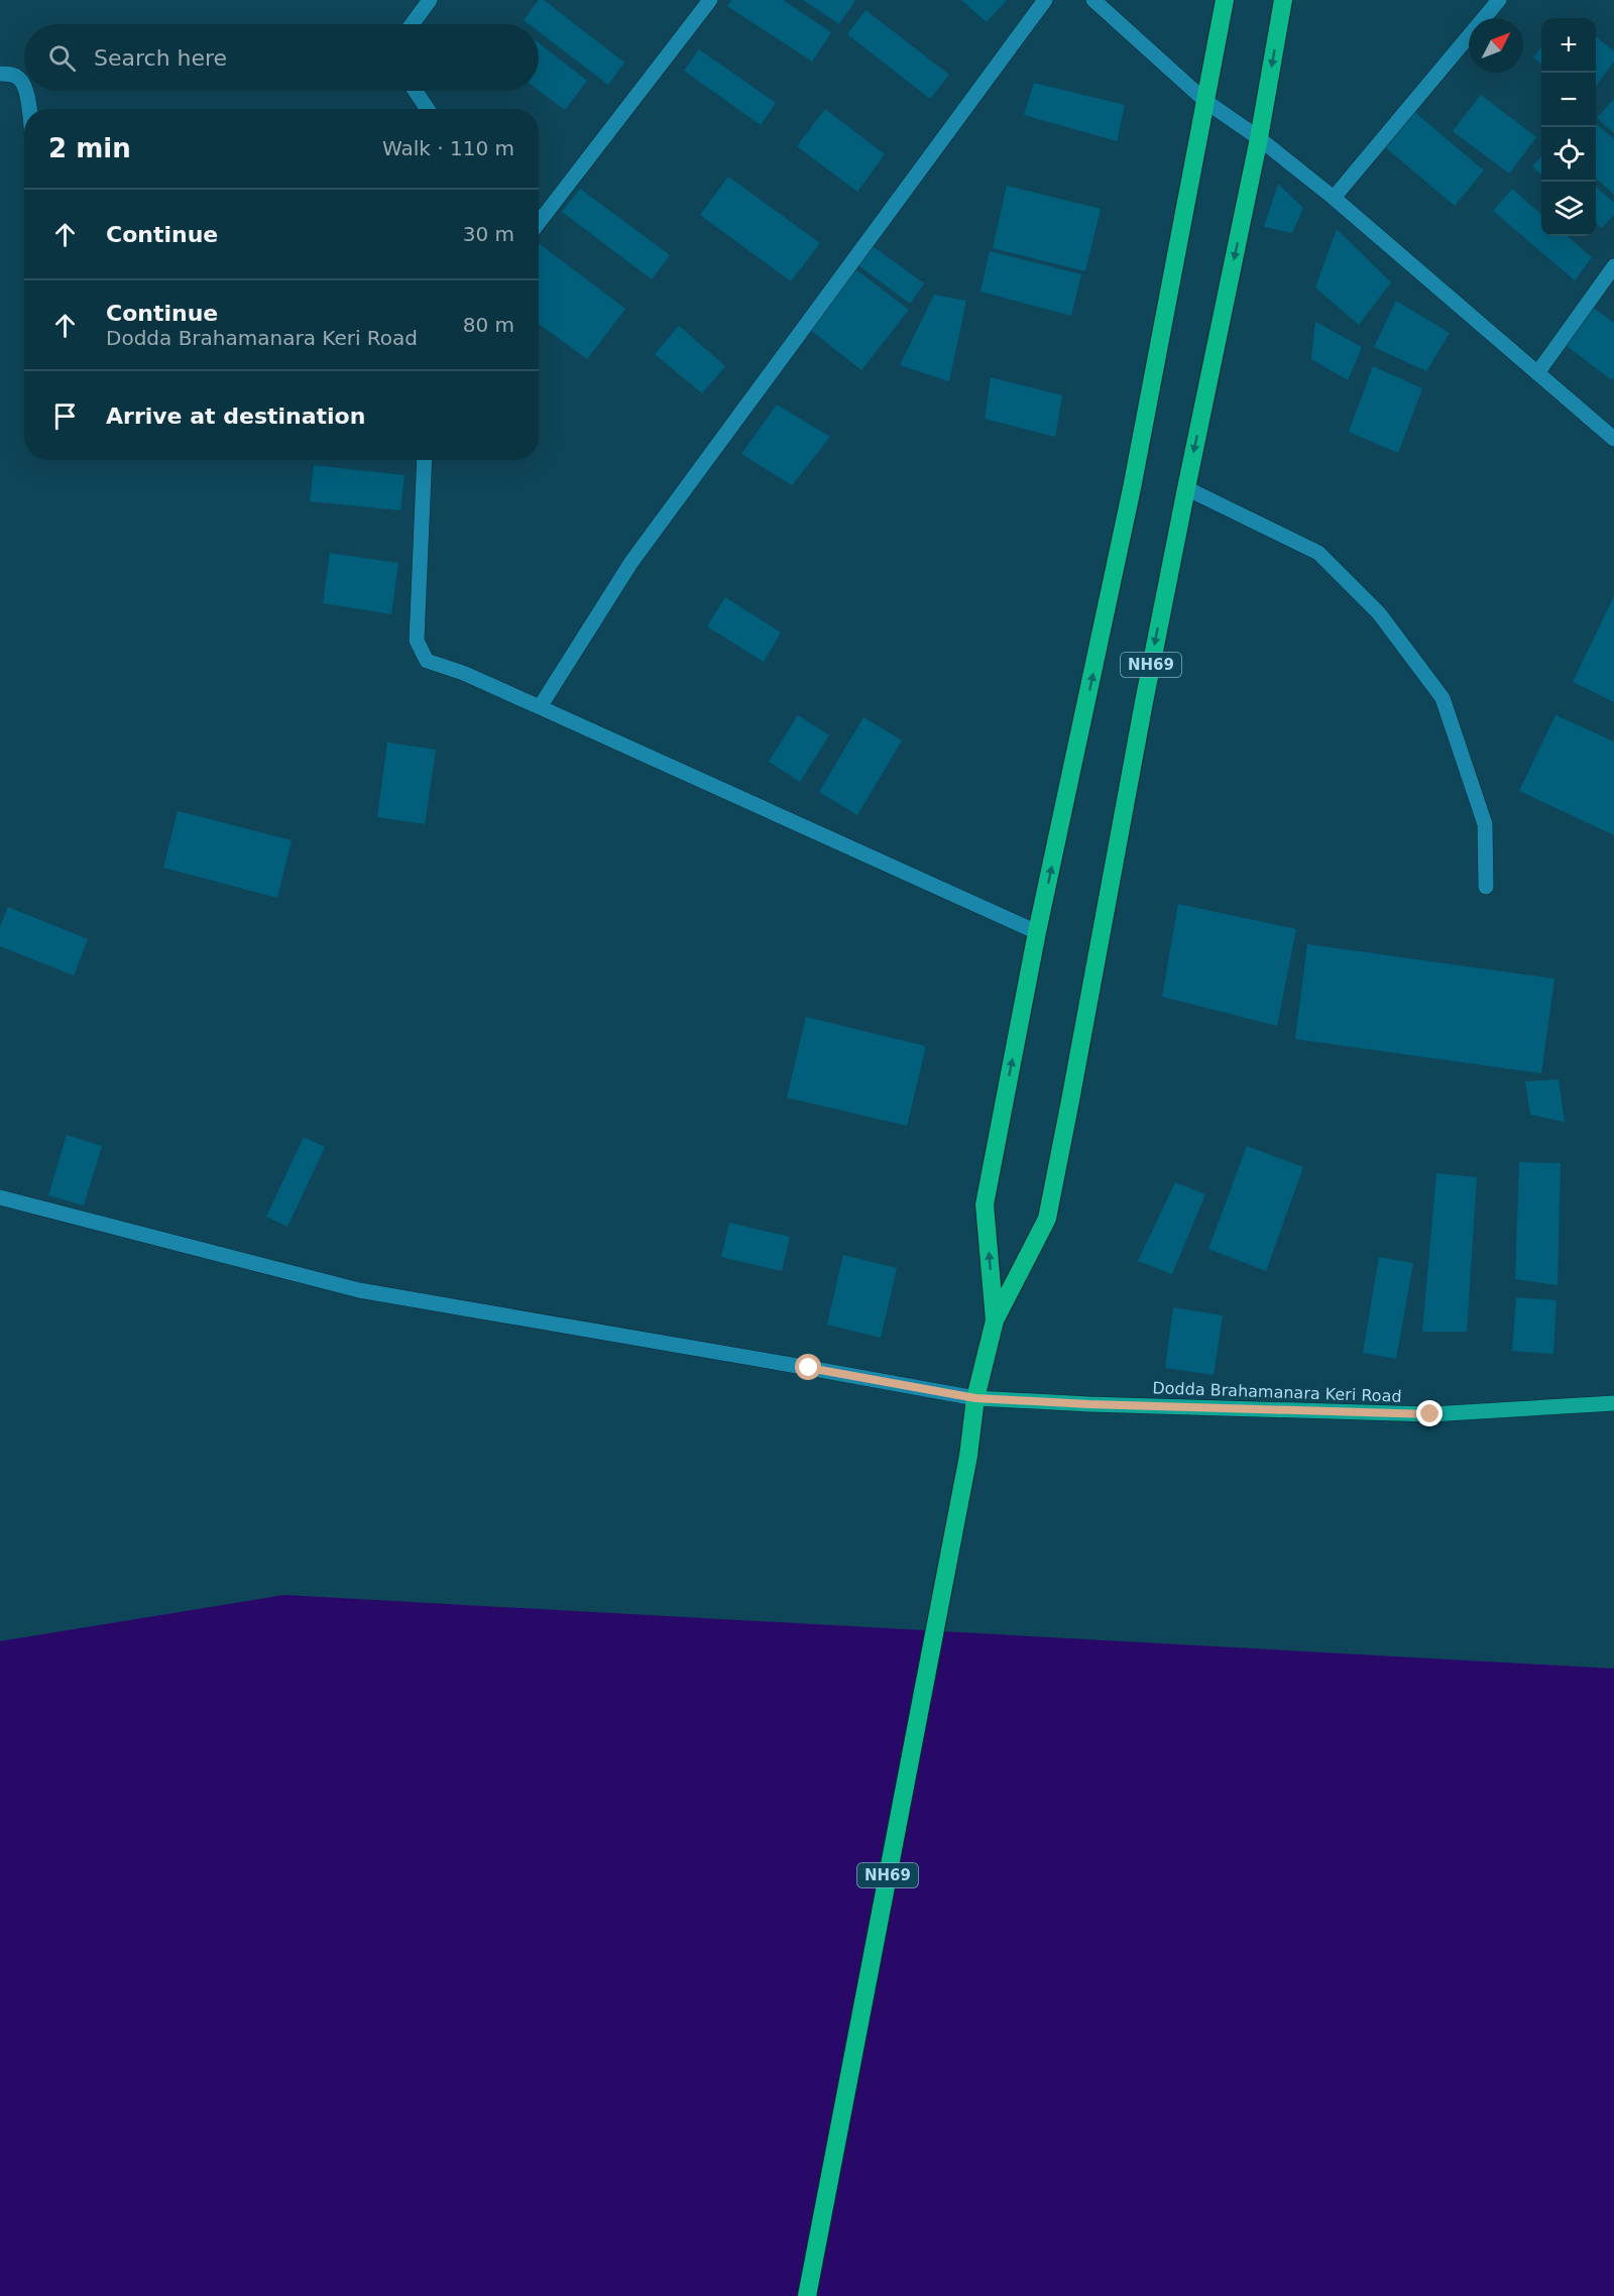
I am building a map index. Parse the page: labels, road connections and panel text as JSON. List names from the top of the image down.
{
  "streets": {
    "highway": ["NH69"],
    "main road": ["Dodda Brahamanara Keri Road"]
  },
  "crossings": [
    ["NH69", "Dodda Brahamanara Keri Road"]
  ],
  "north": "top right",
  "page": {
    "map_buttons": ["+", "−"],
    "search": "Search here",
    "heading": ["2 min", "Walk · 110 m"],
    "list": [
      ["Continue", "30 m"],
      ["Continue", "Dodda Brahamanara Keri Road", "80 m"],
      "Arrive at destination"
    ]
  }
}
